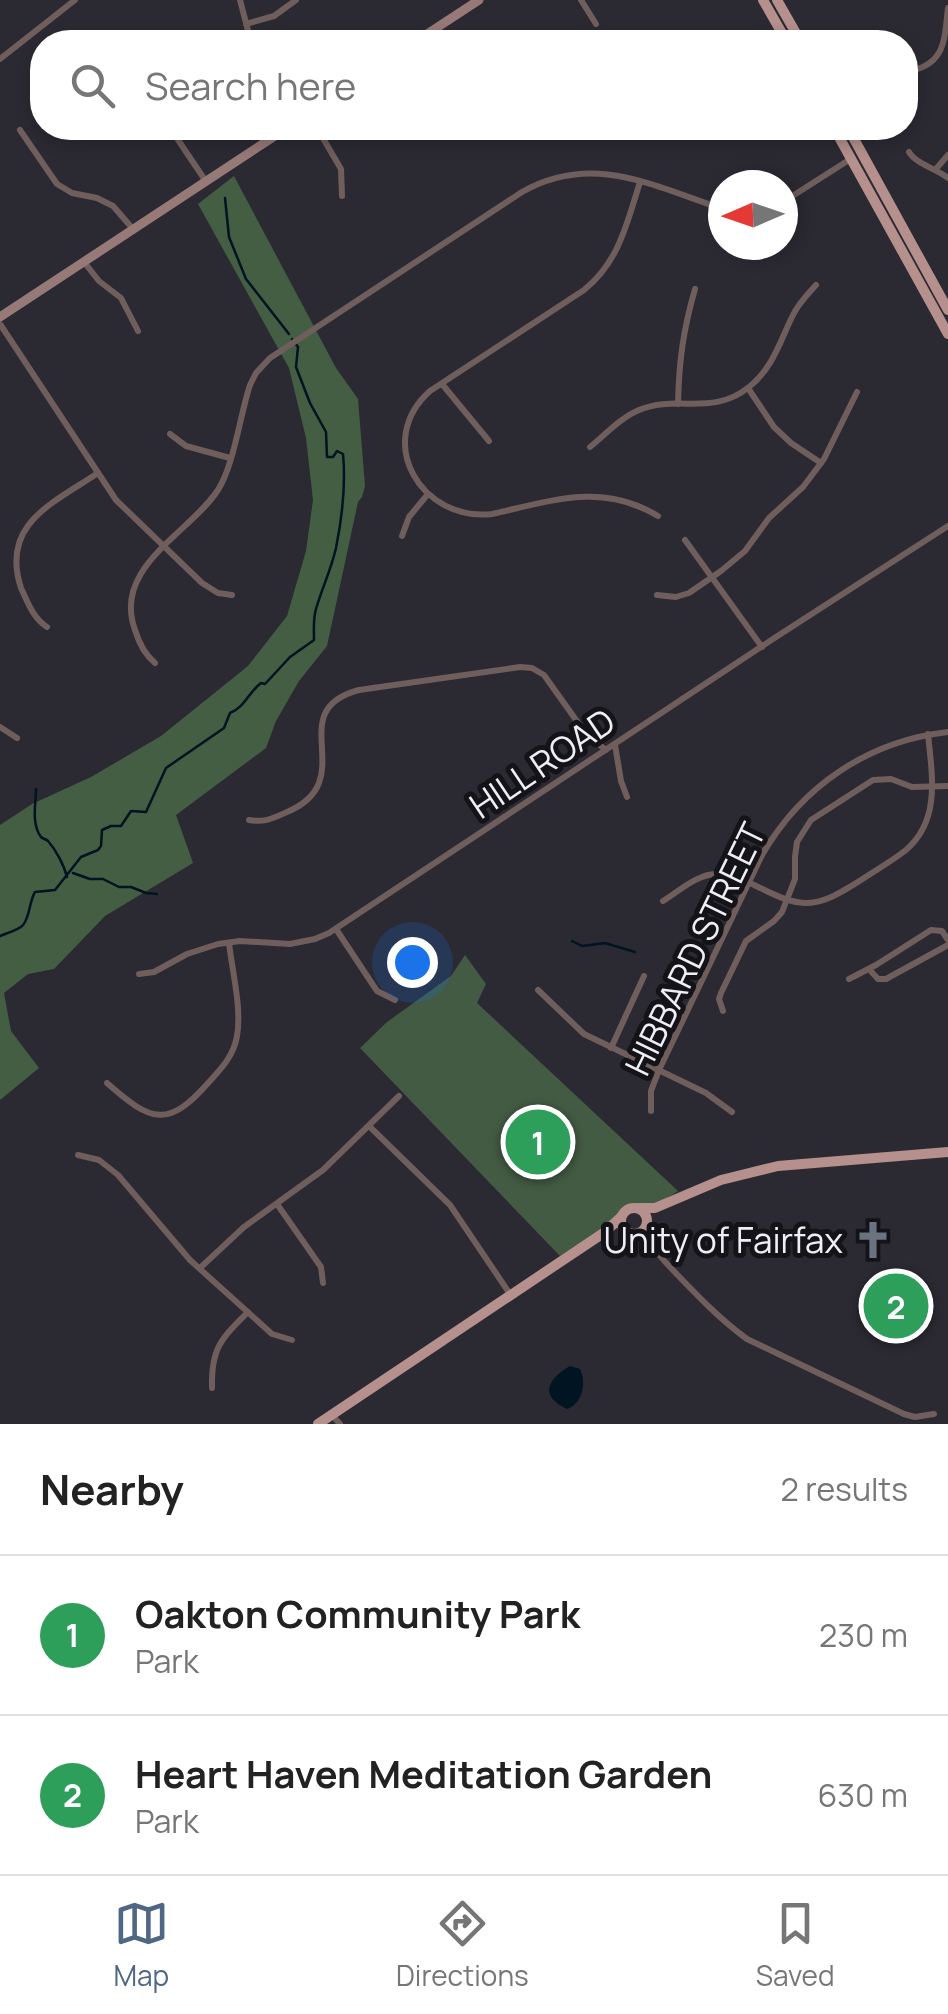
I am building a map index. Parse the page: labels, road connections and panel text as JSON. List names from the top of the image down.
{
  "streets": {
    "street": ["HILL ROAD", "HIBBARD STREET"]
  },
  "places": {
    "church": ["Unity of Fairfax"]
  },
  "north": "left",
  "page": {
    "search": "Search here",
    "pins": ["1", "2"],
    "heading": ["Nearby", "2 results"],
    "list": [
      {
        "mark": "1",
        "name": "Oakton Community Park",
        "note": "Park",
        "value": "230 m"
      },
      {
        "mark": "2",
        "name": "Heart Haven Meditation Garden",
        "note": "Park",
        "value": "630 m"
      }
    ],
    "nav": ["Map", "Directions", "Saved"]
  }
}
